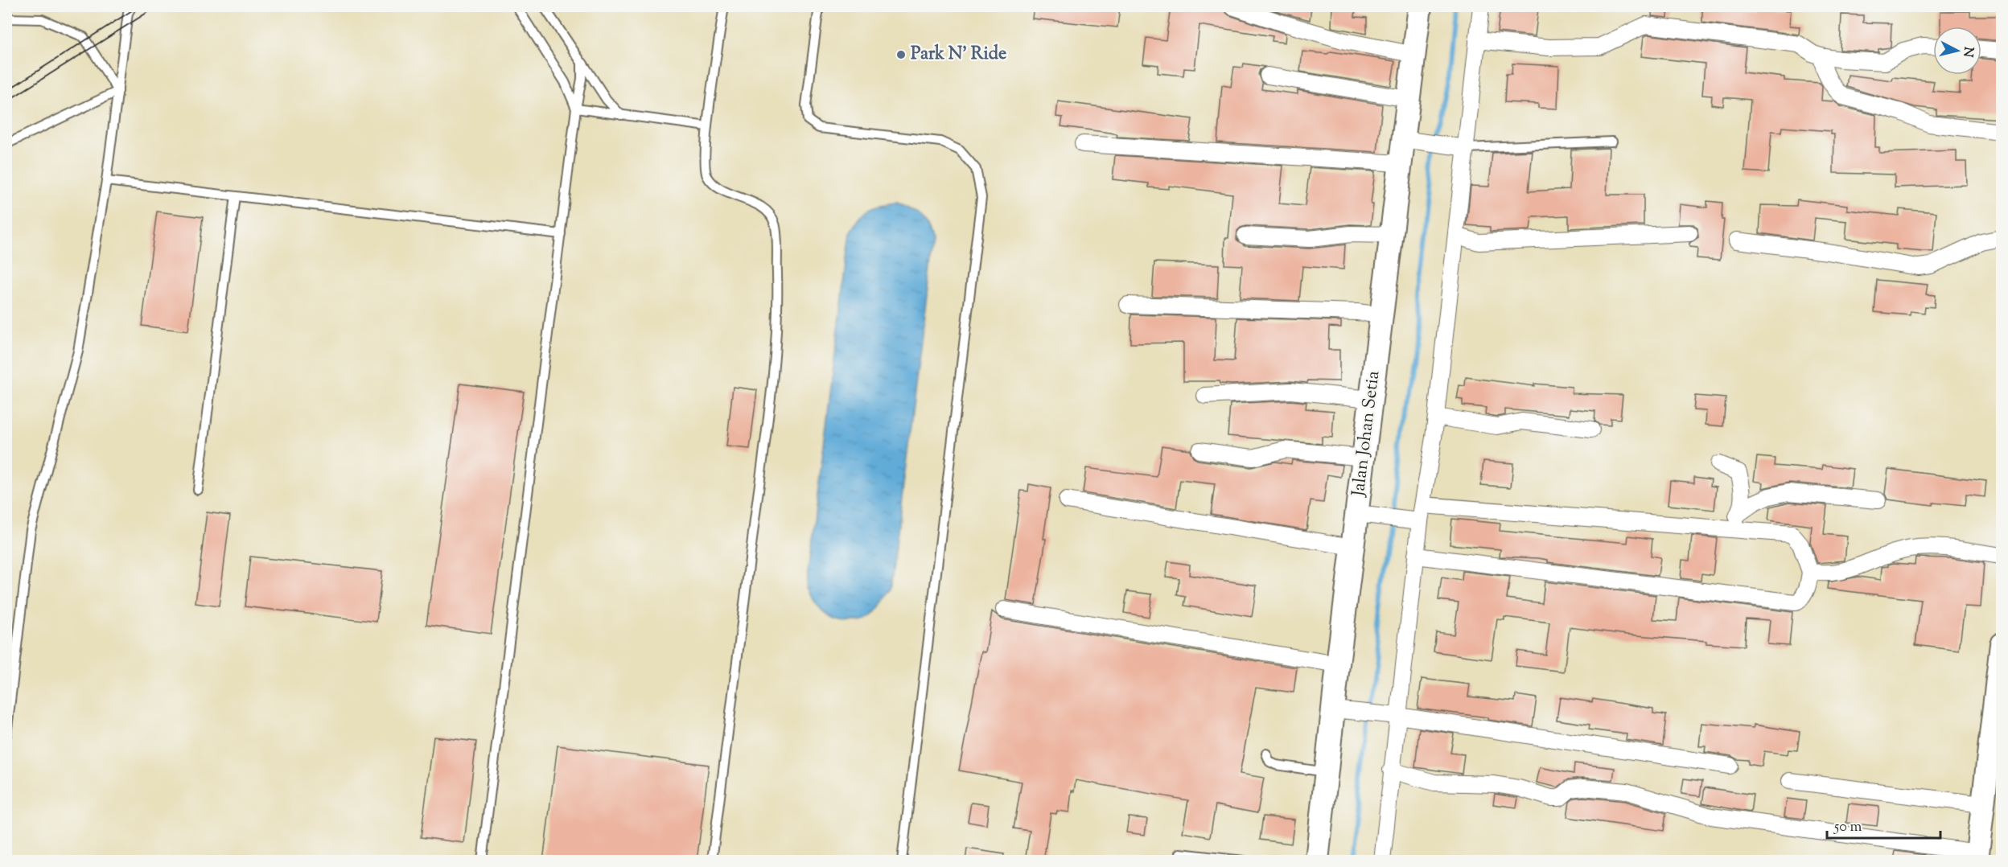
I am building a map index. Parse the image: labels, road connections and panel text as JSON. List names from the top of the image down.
{
  "streets": {
    "main road": ["Jalan Johan Setia"]
  },
  "places": ["Park N' Ride"],
  "scale_bar": "50 m",
  "north": "right"
}
